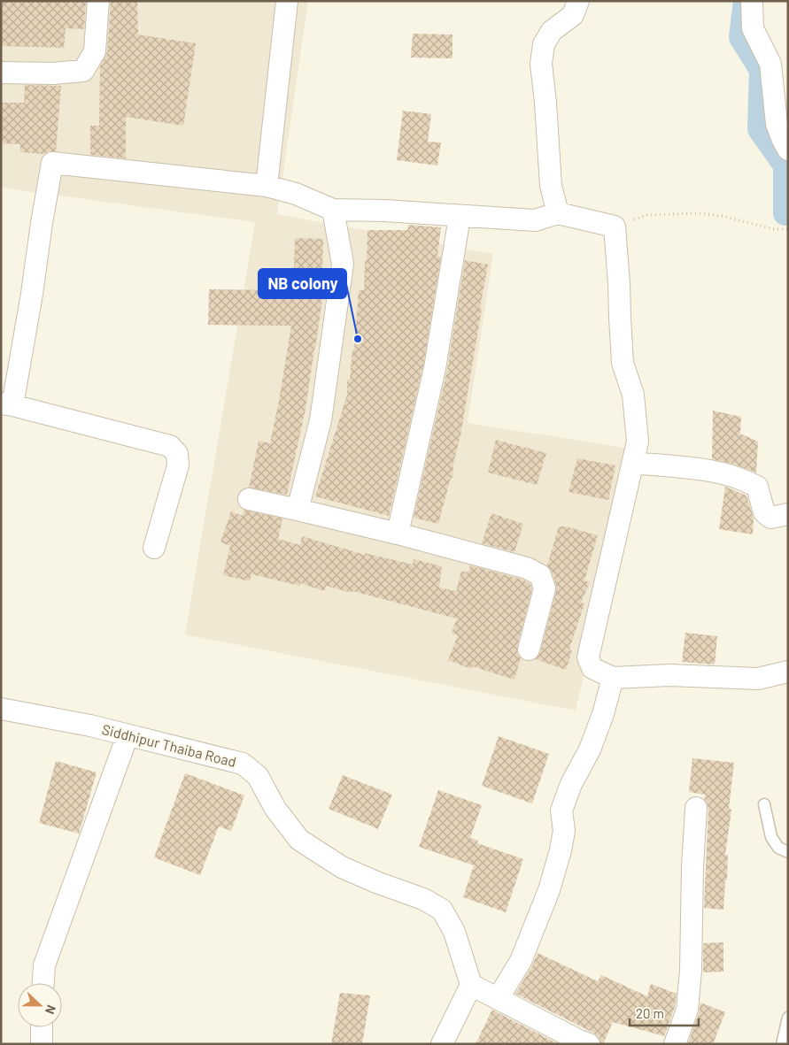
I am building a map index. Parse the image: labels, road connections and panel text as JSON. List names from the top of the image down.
{
  "streets": {
    "street": ["Siddhipur Thaiba Road"]
  },
  "places": ["NB colony"],
  "scale_bar": "20 m",
  "north": "right"
}
